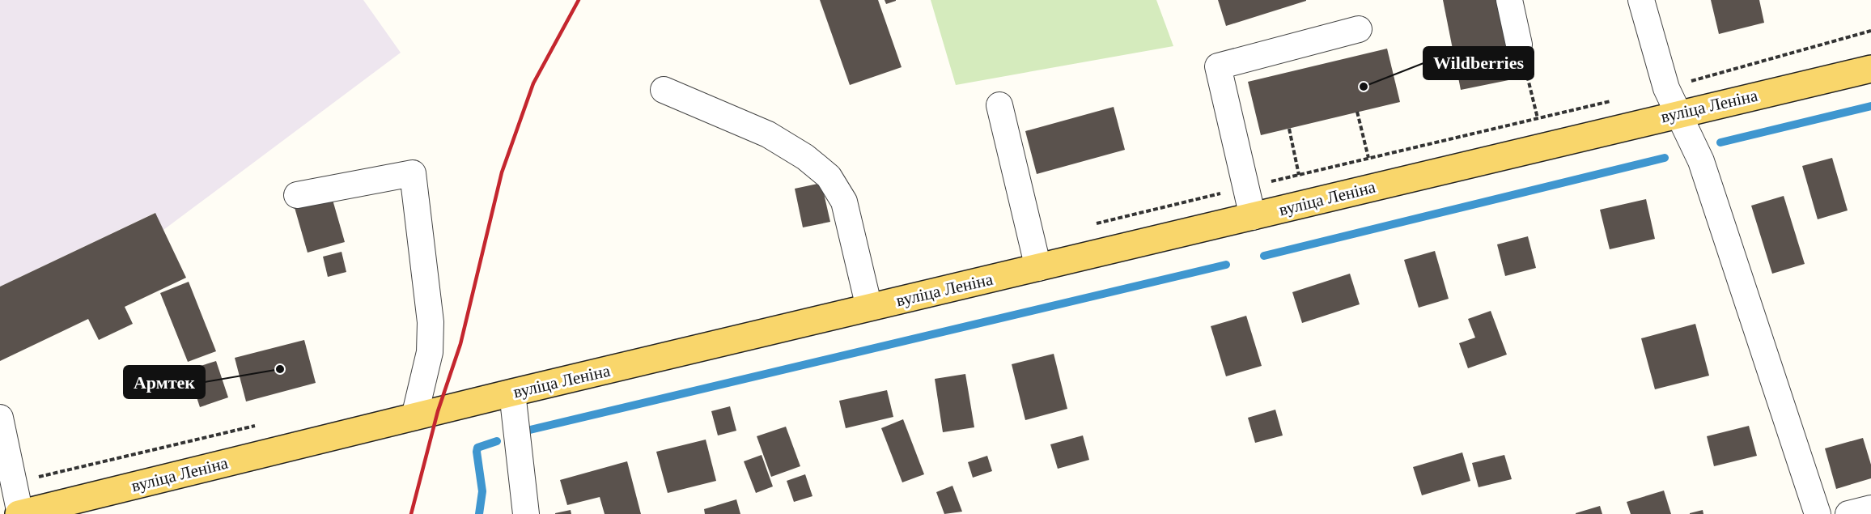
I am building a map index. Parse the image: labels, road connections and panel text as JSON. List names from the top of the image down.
{
  "streets": {
    "main road": ["вуліца Леніна"]
  },
  "places": ["Wildberries", "Армтек"]
}
